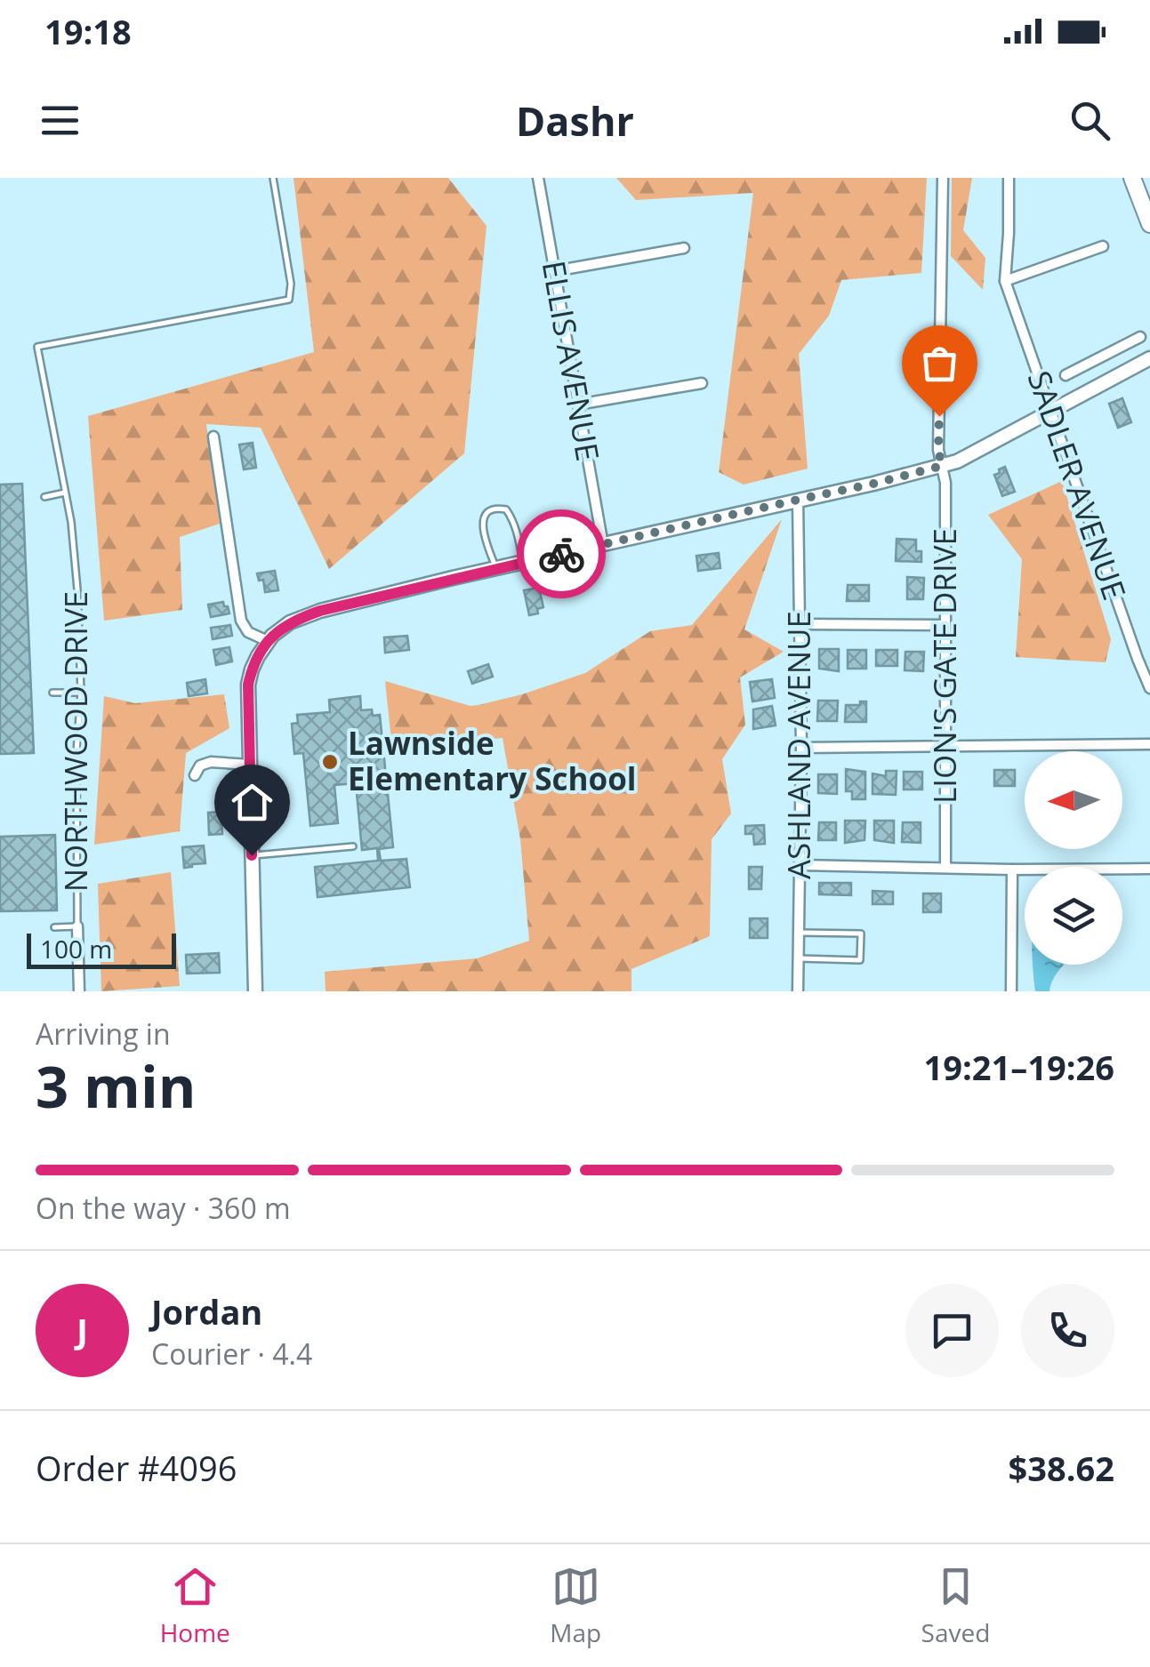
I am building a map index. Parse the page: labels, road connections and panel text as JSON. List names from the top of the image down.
{
  "streets": {
    "street": [
      "ELLIS AVENUE",
      "SADLER AVENUE",
      "LION'S GATE DRIVE",
      "NORTHWOOD DRIVE",
      "ASHLAND AVENUE"
    ]
  },
  "places": ["Lawnside Elementary School"],
  "scale_bar": "100 m",
  "north": "left",
  "page": {
    "status": "19:18",
    "header": "Dashr",
    "scale": "100 m",
    "heading": ["3 min", "Arriving in", "19:21–19:26"],
    "panel": [
      "Jordan",
      "Courier · 4.4",
      "Order #4096",
      "$38.62"
    ],
    "bar": "On the way · 360 m",
    "round": "J",
    "tabs": ["Home", "Map", "Saved"]
  }
}
